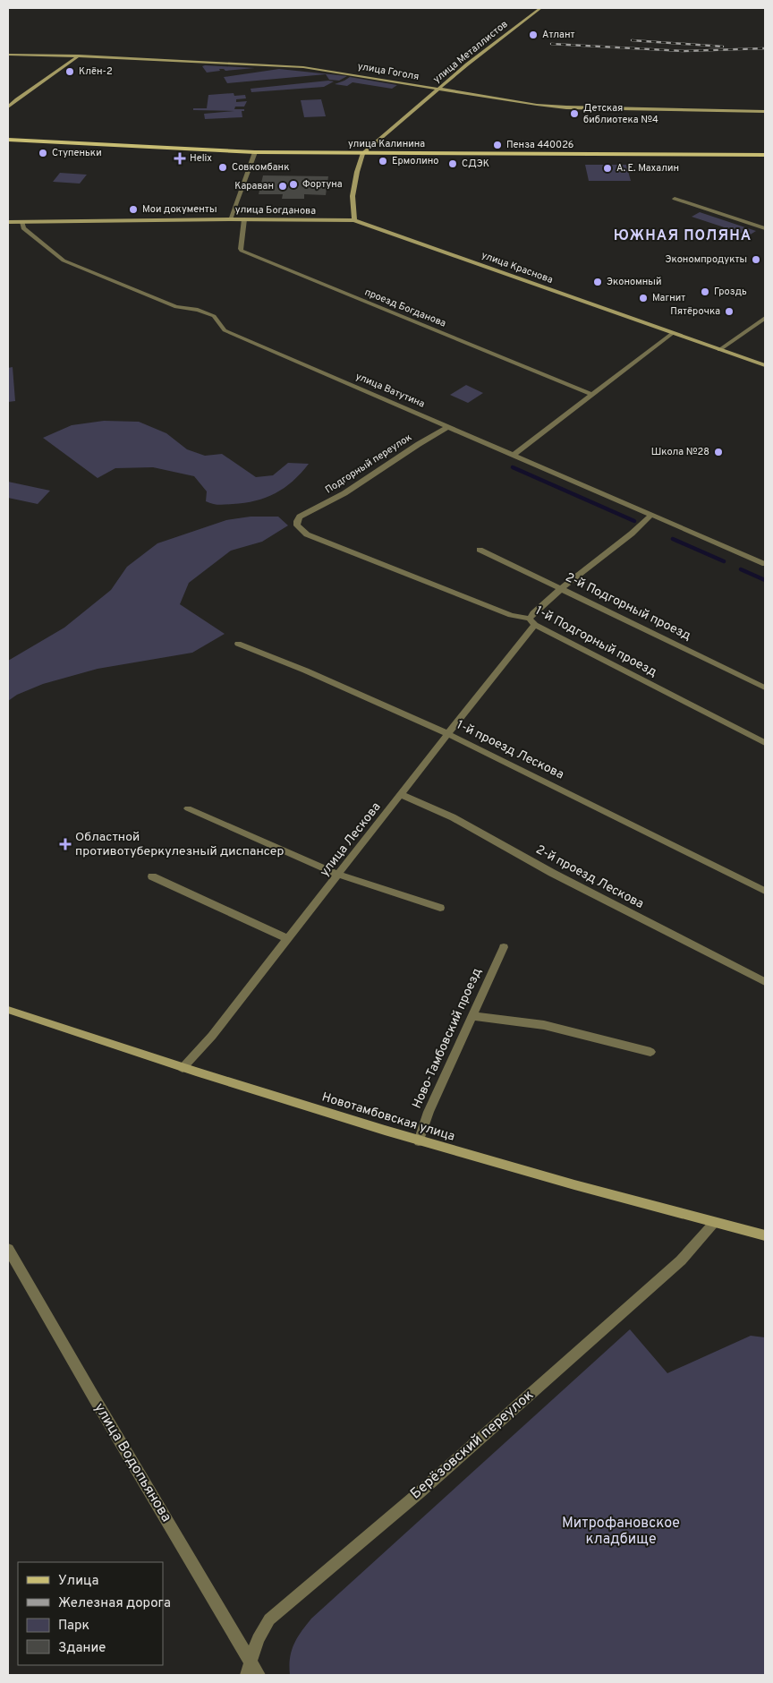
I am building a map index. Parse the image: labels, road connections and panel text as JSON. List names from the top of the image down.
{
  "streets": {
    "main road": ["улица Калинина"],
    "street": [
      "улица Металлистов",
      "улица Гоголя",
      "улица Богданова",
      "улица Краснова",
      "проезд Богданова",
      "улица Ватутина",
      "Подгорный переулок",
      "2-й Подгорный проезд",
      "1-й Подгорный проезд",
      "1-й проезд Лескова",
      "улица Лескова",
      "2-й проезд Лескова",
      "Ново-Тамбовский проезд",
      "Новотамбовская улица",
      "Берёзовский переулок",
      "улица Водопьянова"
    ]
  },
  "crossings": [
    ["улица Металлистов", "улица Гоголя"],
    ["улица Металлистов", "улица Калинина"],
    ["улица Богданова", "улица Краснова"],
    ["улица Богданова", "проезд Богданова"],
    ["улица Богданова", "улица Ватутина"],
    ["улица Ватутина", "Подгорный переулок"],
    ["улица Ватутина", "улица Лескова"],
    ["Подгорный переулок", "1-й Подгорный проезд"],
    ["2-й Подгорный проезд", "улица Лескова"],
    ["1-й Подгорный проезд", "улица Лескова"],
    ["1-й проезд Лескова", "улица Лескова"],
    ["улица Лескова", "2-й проезд Лескова"],
    ["улица Лескова", "Новотамбовская улица"],
    ["Ново-Тамбовский проезд", "Новотамбовская улица"],
    ["Новотамбовская улица", "Берёзовский переулок"],
    ["Берёзовский переулок", "улица Водопьянова"]
  ],
  "districts": ["ЮЖНАЯ ПОЛЯНА"],
  "parks": ["Митрофановское кладбище"],
  "places": {
    "other": [
      "Атлант",
      "Клён-2",
      "Детская библиотека №4",
      "Пенза 440026",
      "Ступеньки",
      "Ермолино",
      "СДЭК",
      "Совкомбанк",
      "А. Е. Махалин",
      "Фортуна",
      "Караван",
      "Мои документы",
      "Экономпродукты",
      "Экономный",
      "Гроздь",
      "Магнит",
      "Пятёрочка",
      "Школа №28"
    ],
    "health": ["Helix", "Областной противотуберкулезный диспансер"]
  },
  "legend": [
    "Улица",
    "Железная дорога",
    "Парк",
    "Здание"
  ]
}
